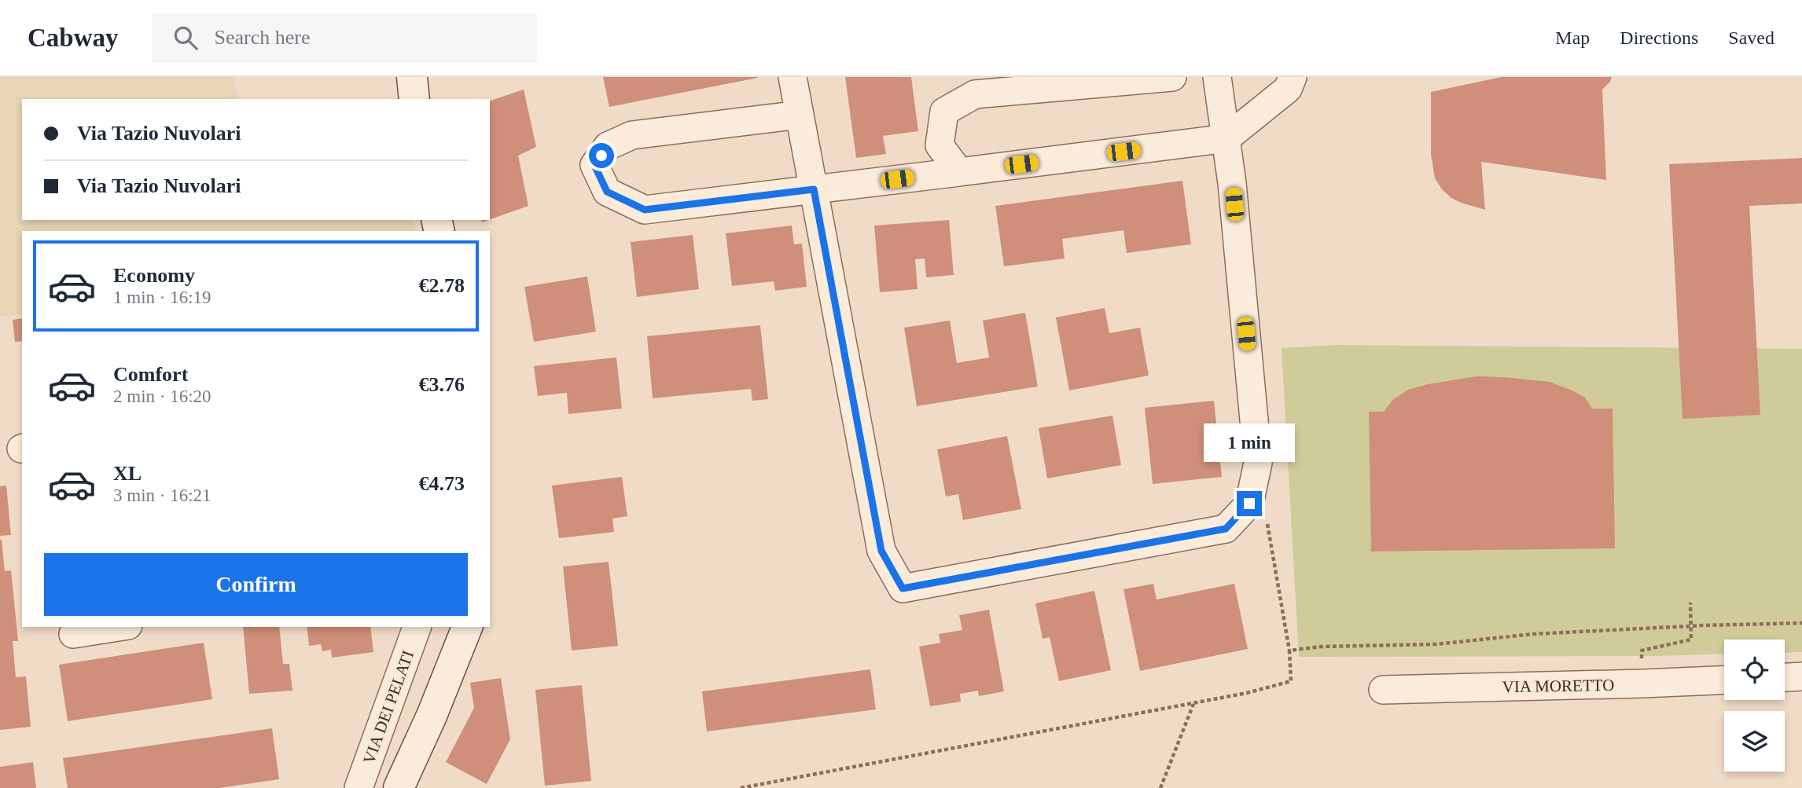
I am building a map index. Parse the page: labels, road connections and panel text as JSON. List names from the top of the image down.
{
  "streets": {
    "street": ["VIA MORETTO", "VIA DEI PELATI"]
  },
  "page": {
    "header": "Cabway",
    "search": "Search here",
    "nav": ["Map", "Directions", "Saved"],
    "banner": ["Via Tazio Nuvolari", "Via Tazio Nuvolari"],
    "list": [
      {
        "name": "Economy",
        "note": "1 min · 16:19",
        "value": "€2.78"
      },
      {
        "name": "Comfort",
        "note": "2 min · 16:20",
        "value": "€3.76"
      },
      {
        "name": "XL",
        "note": "3 min · 16:21",
        "value": "€4.73"
      }
    ],
    "bubble": "1 min",
    "buttons": "Confirm"
  }
}
